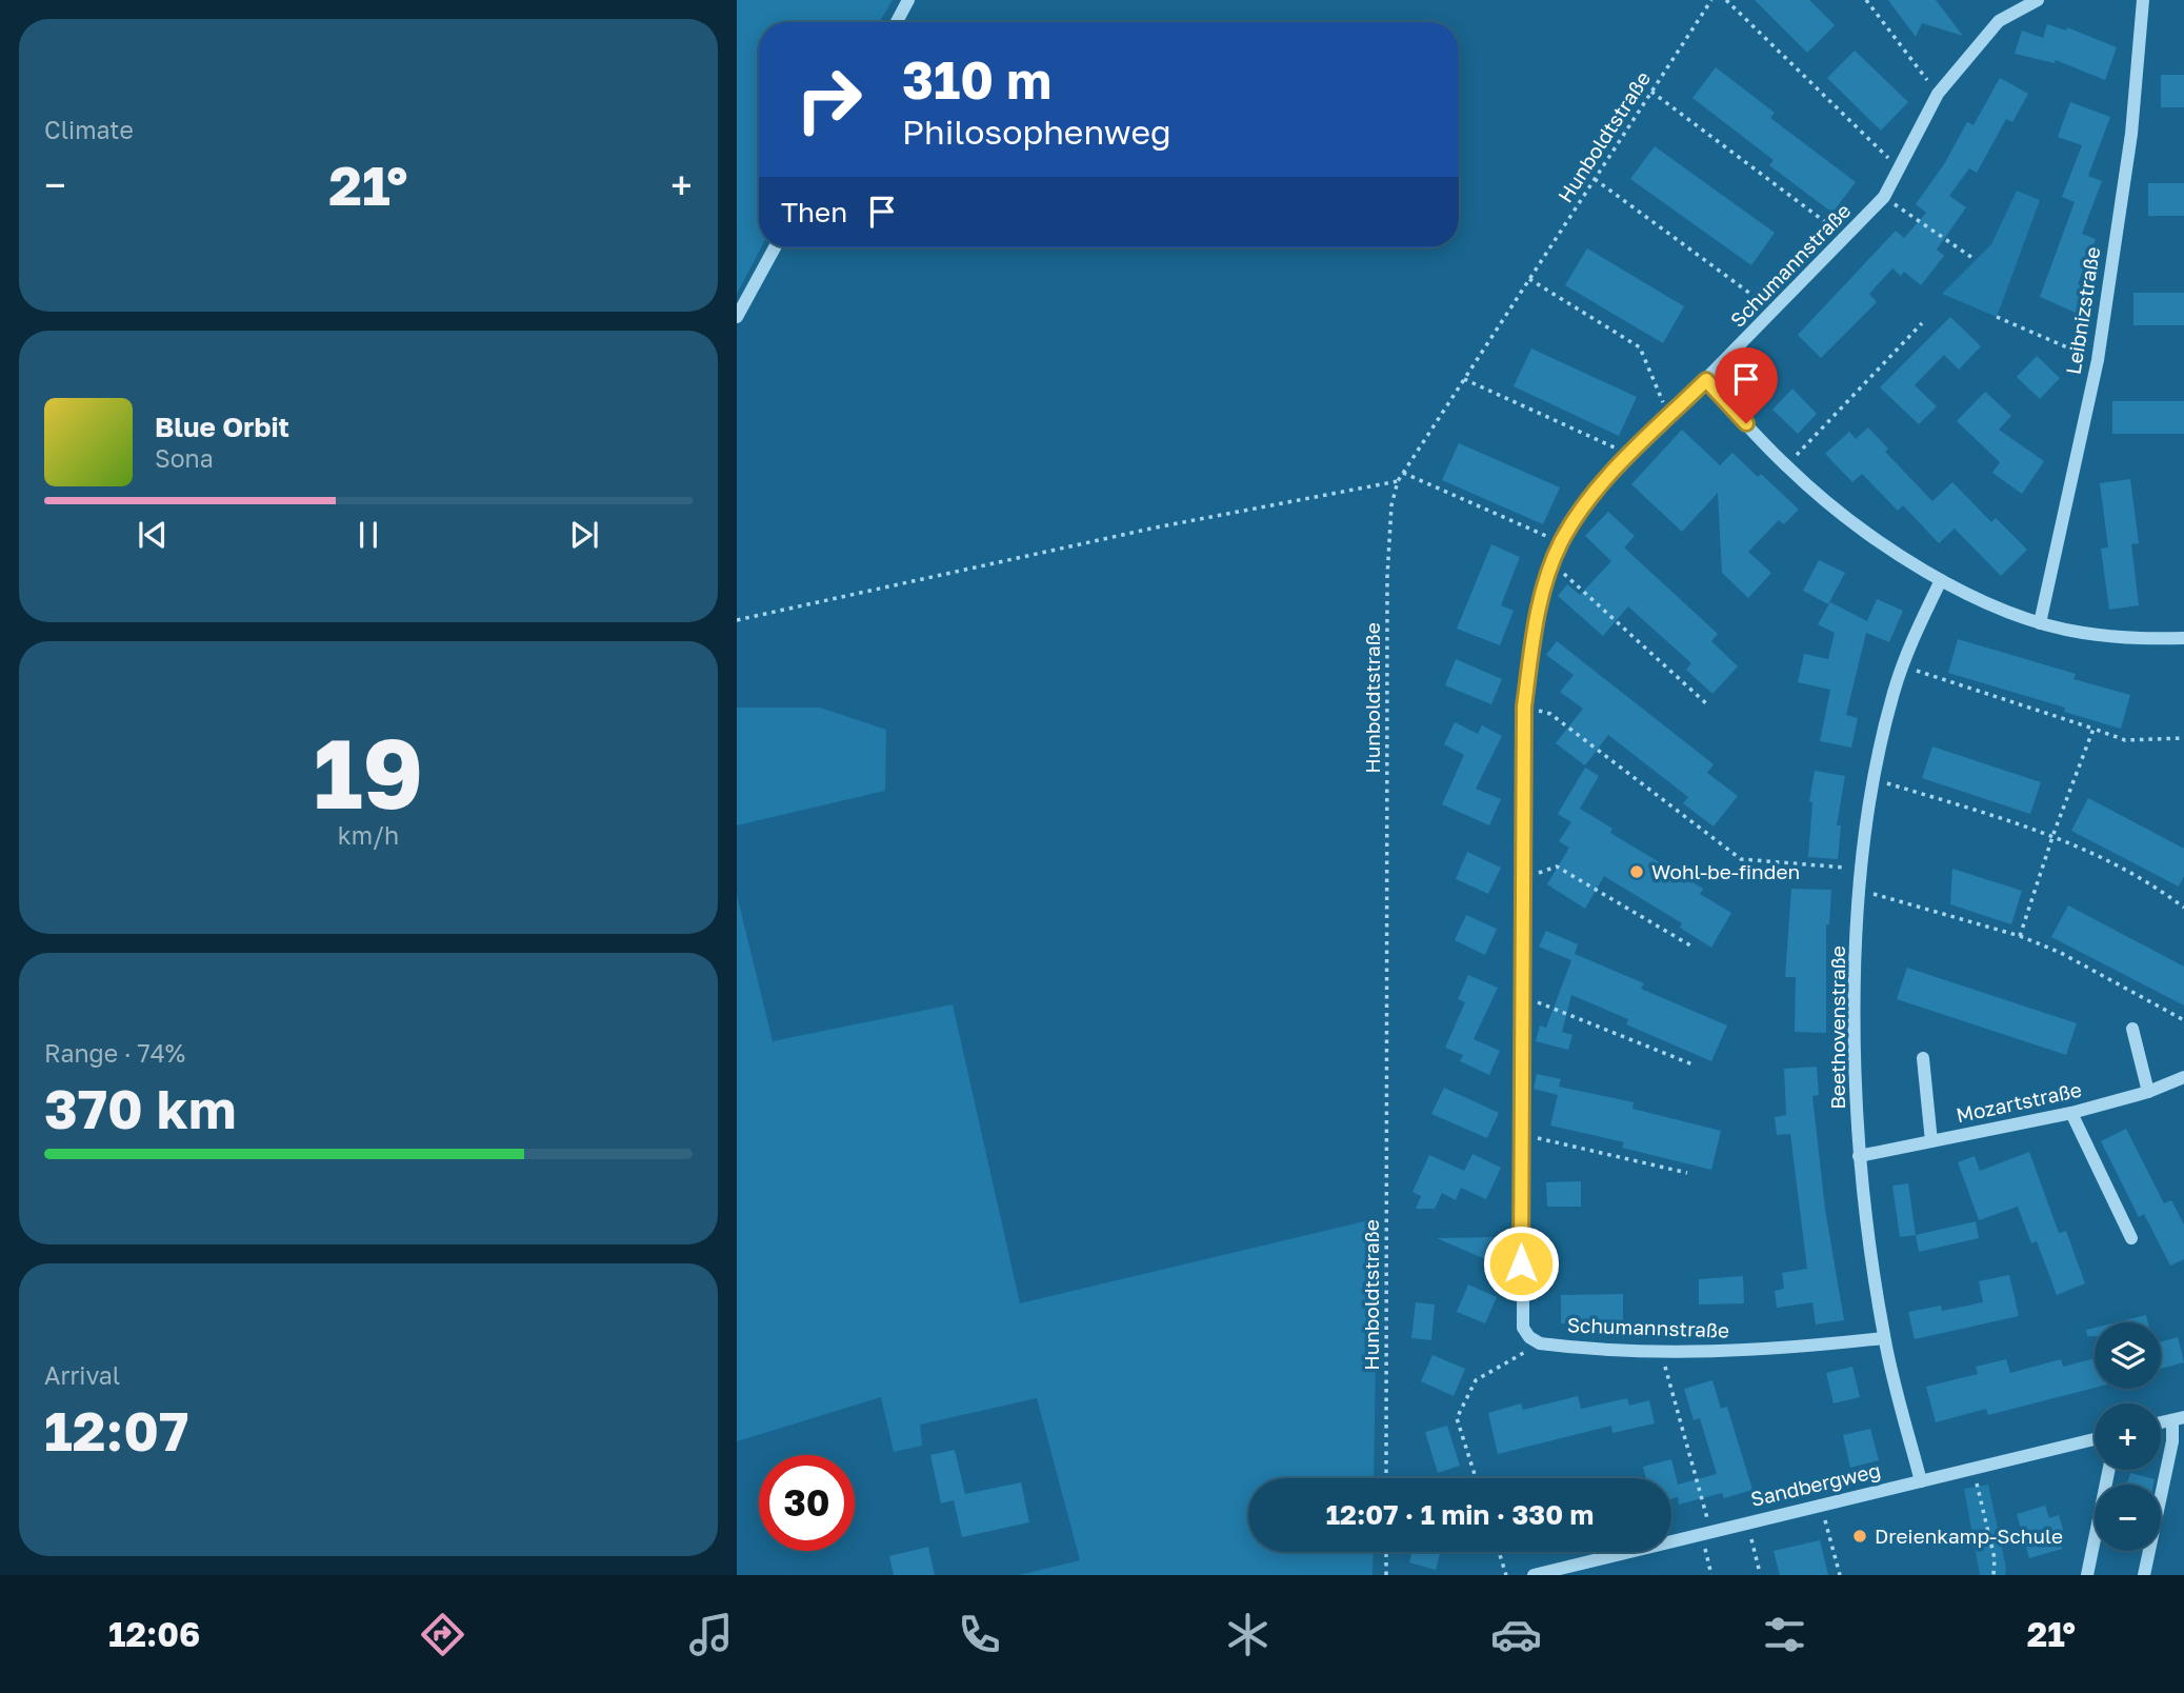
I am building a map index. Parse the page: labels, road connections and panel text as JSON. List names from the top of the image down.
{
  "streets": {
    "street": [
      "Schumannstraße",
      "Leibnizstraße",
      "Beethovenstraße",
      "Mozartstraße",
      "Sandbergweg"
    ],
    "path": ["Hunboldtstraße"]
  },
  "crossings": [
    ["Schumannstraße", "Beethovenstraße"],
    ["Beethovenstraße", "Mozartstraße"],
    ["Beethovenstraße", "Sandbergweg"]
  ],
  "places": ["Wohl-be-finden", "Dreienkamp-Schule"],
  "page": {
    "tile": [
      "Climate",
      ["19", "km/h"],
      ["Range · 74%", "370 km"],
      ["Arrival", "12:07"]
    ],
    "turn": ["310 m", "Philosophenweg"],
    "heat": ["−", "21°", "+"],
    "then": "Then",
    "song": ["Blue Orbit", "Sona"],
    "map_buttons": ["+", "−"],
    "limit": "30",
    "trip": "12:07 · 1 min · 330 m",
    "tabs": ["12:06", "21°"]
  }
}
